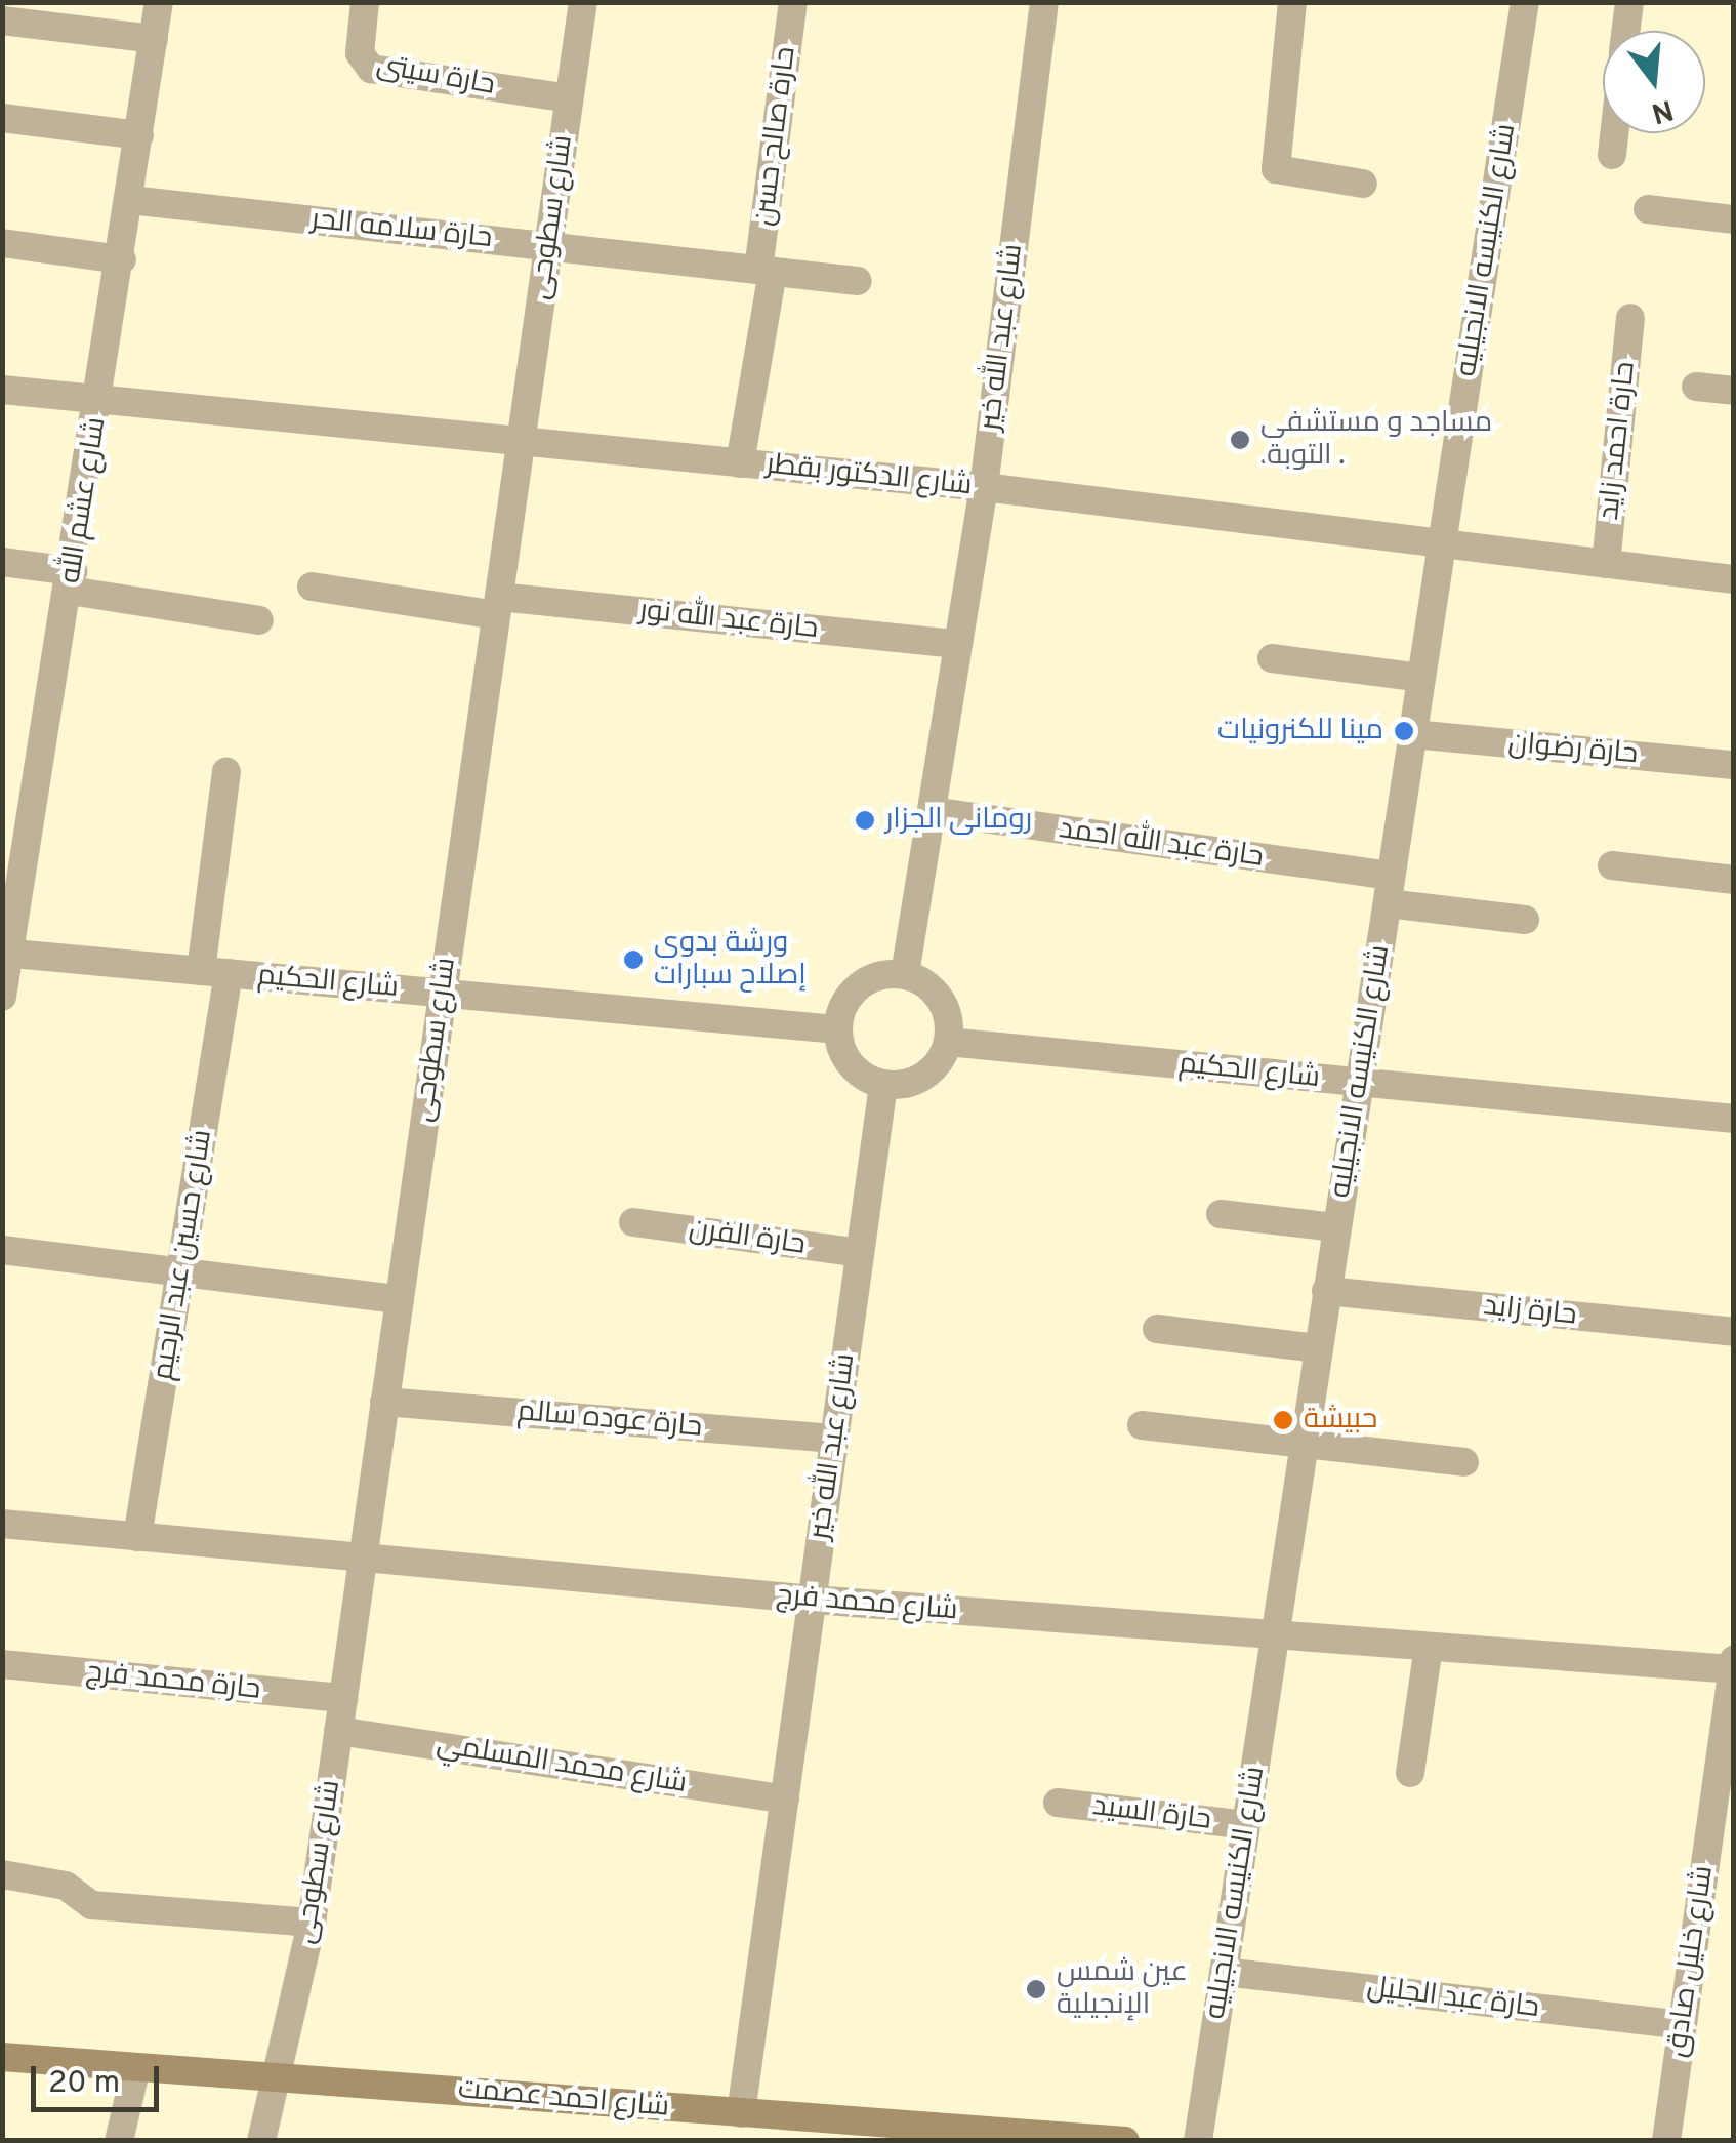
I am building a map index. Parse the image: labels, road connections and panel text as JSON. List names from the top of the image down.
{
  "streets": {
    "main road": ["شارع احمد عصمت"],
    "street": [
      "حارة سيتى",
      "حارة صالح حسن",
      "شارع سطوحى",
      "حارة سلامه الحر",
      "شارع الكنيسه الانجيليه",
      "شارع عبد الله خير",
      "حارة احمد زايد",
      "شارع الدكتور بقطر",
      "شارع عشم الله",
      "حارة عبد الله نور",
      "حارة رضوان",
      "حارة عبد الله احمد",
      "شارع الحكيم",
      "حارة الفرن",
      "شارع حسين عبد الرحيم",
      "حارة زايد",
      "حارة عوده سالم",
      "شارع محمد فرج",
      "حارة محمد فرج",
      "شارع محمد المسلمي",
      "حارة السيد",
      "شارع خليل صادق",
      "حارة عبد الجليل"
    ]
  },
  "crossings": [
    ["حارة سيتى", "شارع سطوحى"],
    ["حارة صالح حسن", "حارة سلامه الحر"],
    ["حارة صالح حسن", "شارع الدكتور بقطر"],
    ["شارع سطوحى", "حارة سلامه الحر"],
    ["شارع سطوحى", "شارع الدكتور بقطر"],
    ["شارع سطوحى", "حارة عبد الله نور"],
    ["شارع سطوحى", "شارع الحكيم"],
    ["شارع سطوحى", "حارة عوده سالم"],
    ["شارع سطوحى", "شارع محمد فرج"],
    ["شارع سطوحى", "حارة محمد فرج"],
    ["شارع سطوحى", "شارع محمد المسلمي"],
    ["شارع سطوحى", "شارع احمد عصمت"],
    ["حارة سلامه الحر", "شارع عشم الله"],
    ["شارع الكنيسه الانجيليه", "شارع الدكتور بقطر"],
    ["شارع الكنيسه الانجيليه", "حارة رضوان"],
    ["شارع الكنيسه الانجيليه", "حارة عبد الله احمد"],
    ["شارع الكنيسه الانجيليه", "شارع الحكيم"],
    ["شارع الكنيسه الانجيليه", "حارة زايد"],
    ["شارع الكنيسه الانجيليه", "شارع محمد فرج"],
    ["شارع الكنيسه الانجيليه", "حارة السيد"],
    ["شارع الكنيسه الانجيليه", "حارة عبد الجليل"],
    ["شارع عبد الله خير", "شارع الدكتور بقطر"],
    ["شارع عبد الله خير", "حارة عبد الله نور"],
    ["شارع عبد الله خير", "حارة عبد الله احمد"],
    ["شارع عبد الله خير", "شارع الحكيم"],
    ["شارع عبد الله خير", "حارة الفرن"],
    ["شارع عبد الله خير", "حارة عوده سالم"],
    ["شارع عبد الله خير", "شارع محمد فرج"],
    ["شارع عبد الله خير", "شارع محمد المسلمي"],
    ["شارع عبد الله خير", "شارع احمد عصمت"],
    ["حارة احمد زايد", "شارع الدكتور بقطر"],
    ["شارع الدكتور بقطر", "شارع عشم الله"],
    ["شارع عشم الله", "شارع الحكيم"],
    ["شارع الحكيم", "شارع حسين عبد الرحيم"],
    ["شارع حسين عبد الرحيم", "شارع محمد فرج"],
    ["شارع محمد فرج", "شارع خليل صادق"],
    ["شارع خليل صادق", "حارة عبد الجليل"]
  ],
  "places": [
    "مساجد و مستشفى .التوبة .",
    "مينا للكنرونيات",
    "رومانى الجزار",
    "ورشة بدوى إصلاح سبارات",
    "حبيشة",
    "عين شمس الإنجيلية"
  ],
  "scale_bar": "20 m",
  "north": "bottom"
}
